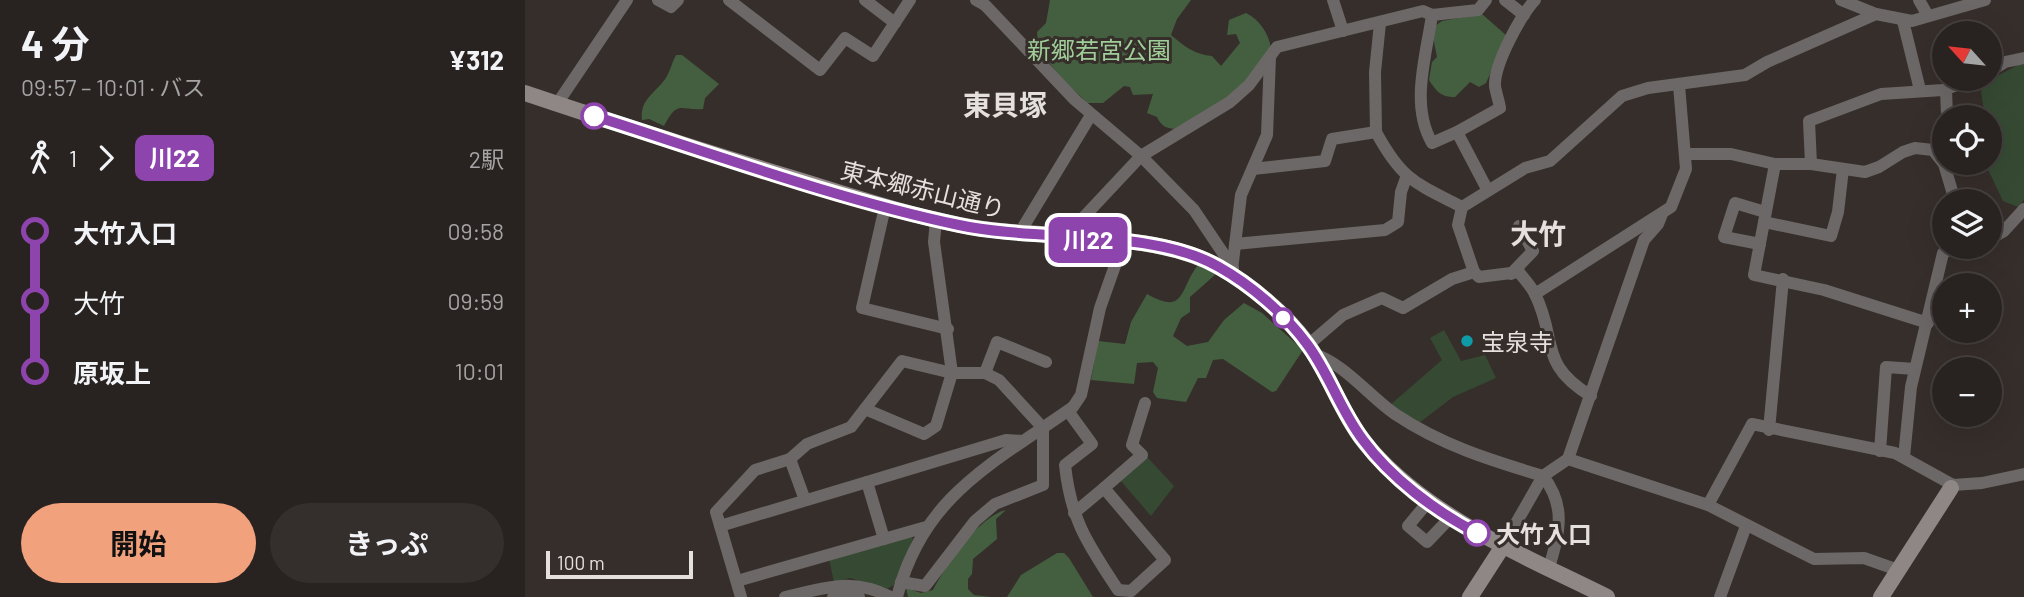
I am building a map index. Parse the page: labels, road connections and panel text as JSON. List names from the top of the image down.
{
  "streets": {
    "street": ["東本郷赤山通り"]
  },
  "districts": ["東貝塚", "大竹"],
  "parks": ["新郷若宮公園"],
  "places": ["宝泉寺", "大竹入口"],
  "lines": ["bus line 川22"],
  "scale_bar": "100 m",
  "north": "top left",
  "page": {
    "heading": ["4 分", "09:57 – 10:01 · バス", "¥312"],
    "on_map": "川22",
    "map_buttons": ["+", "−"],
    "legs": ["1", "川22", "2駅"],
    "list": [
      {
        "name": "大竹入口",
        "value": "09:58"
      },
      {
        "name": "大竹",
        "value": "09:59"
      },
      {
        "name": "原坂上",
        "value": "10:01"
      }
    ],
    "buttons": ["開始", "きっぷ"],
    "scale": "100 m"
  }
}
